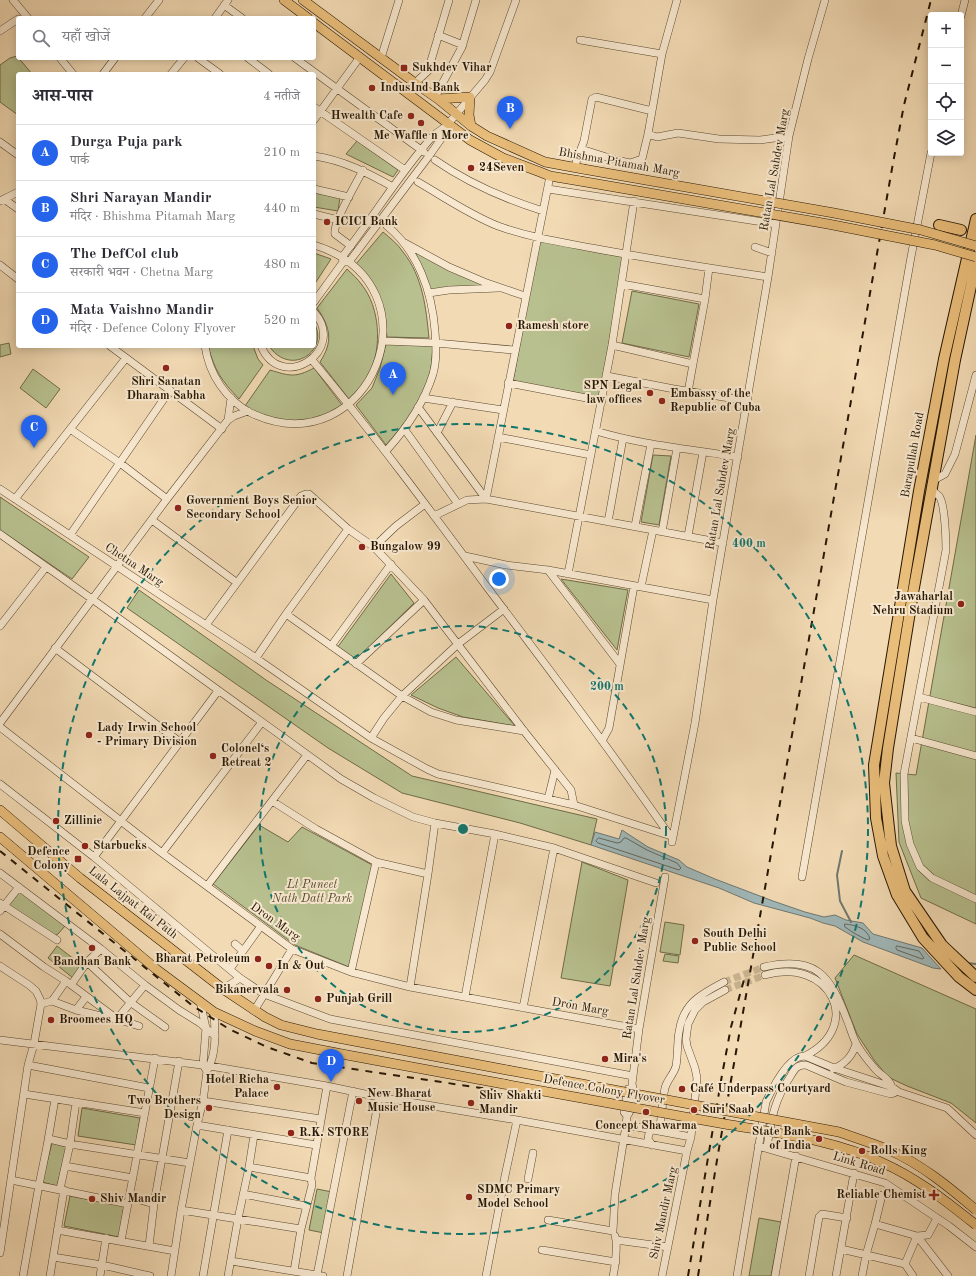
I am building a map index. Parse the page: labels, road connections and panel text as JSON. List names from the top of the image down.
{
  "streets": {
    "highway": ["Barapullah Road"],
    "main road": ["Bhishma Pitamah Marg", "Lala Lajpat Rai Path", "Defence Colony Flyover"],
    "street": [
      "Ratan Lal Sahdev Marg",
      "Chetna Marg",
      "Dron Marg",
      "Link Road",
      "Shiv Mandir Marg"
    ]
  },
  "crossings": [
    ["Ratan Lal Sahdev Marg", "Chetna Marg"],
    ["Ratan Lal Sahdev Marg", "Dron Marg"],
    ["Lala Lajpat Rai Path", "Defence Colony Flyover"]
  ],
  "parks": ["Lt Puneet Nath Datt Park"],
  "places": {
    "transit": ["Sukhdev Vihar", "Defence Colony"],
    "other": [
      "IndusInd Bank",
      "Hwealth Cafe",
      "Me Waffle n More",
      "24Seven",
      "ICICI Bank",
      "Ramesh store",
      "Shri Sanatan Dharam Sabha",
      "SPN Legal law offices",
      "Embassy of the Republic of Cuba",
      "Government Boys Senior Secondary School",
      "Bungalow 99",
      "Jawaharlal Nehru Stadium",
      "Lady Irwin School - Primary Division",
      "Colonel‘s Retreat 2",
      "Zillinie",
      "Starbucks",
      "South Delhi Public School",
      "Bandhan Bank",
      "Bharat Petroleum",
      "In & Out",
      "Bikanervala",
      "Punjab Grill",
      "Broomees HQ",
      "Mira's",
      "Hotel Richa Palace",
      "Café Underpass Courtyard",
      "New Bharat Music House",
      "Shiv Shakti Mandir",
      "Two Brothers Design",
      "Suri Saab",
      "Concept Shawarma",
      "R.K. STORE",
      "State Bank of India",
      "Rolls King",
      "SDMC Primary Model School",
      "Shiv Mandir"
    ],
    "health": ["Reliable Chemist"]
  },
  "page": {
    "map_buttons": ["+", "−"],
    "search": "यहाँ खोजें",
    "heading": ["आस-पास", "4 नतीजे"],
    "pins": [
      "B",
      "A",
      "C",
      "D"
    ],
    "list": [
      {
        "mark": "A",
        "name": "Durga Puja park",
        "note": "पार्क",
        "value": "210 m"
      },
      {
        "mark": "B",
        "name": "Shri Narayan Mandir",
        "note": "मंदिर · Bhishma Pitamah Marg",
        "value": "440 m"
      },
      {
        "mark": "C",
        "name": "The DefCol club",
        "note": "सरकारी भवन · Chetna Marg",
        "value": "480 m"
      },
      {
        "mark": "D",
        "name": "Mata Vaishno Mandir",
        "note": "मंदिर · Defence Colony Flyover",
        "value": "520 m"
      }
    ]
  },
  "rings": ["400 m", "200 m"]
}
